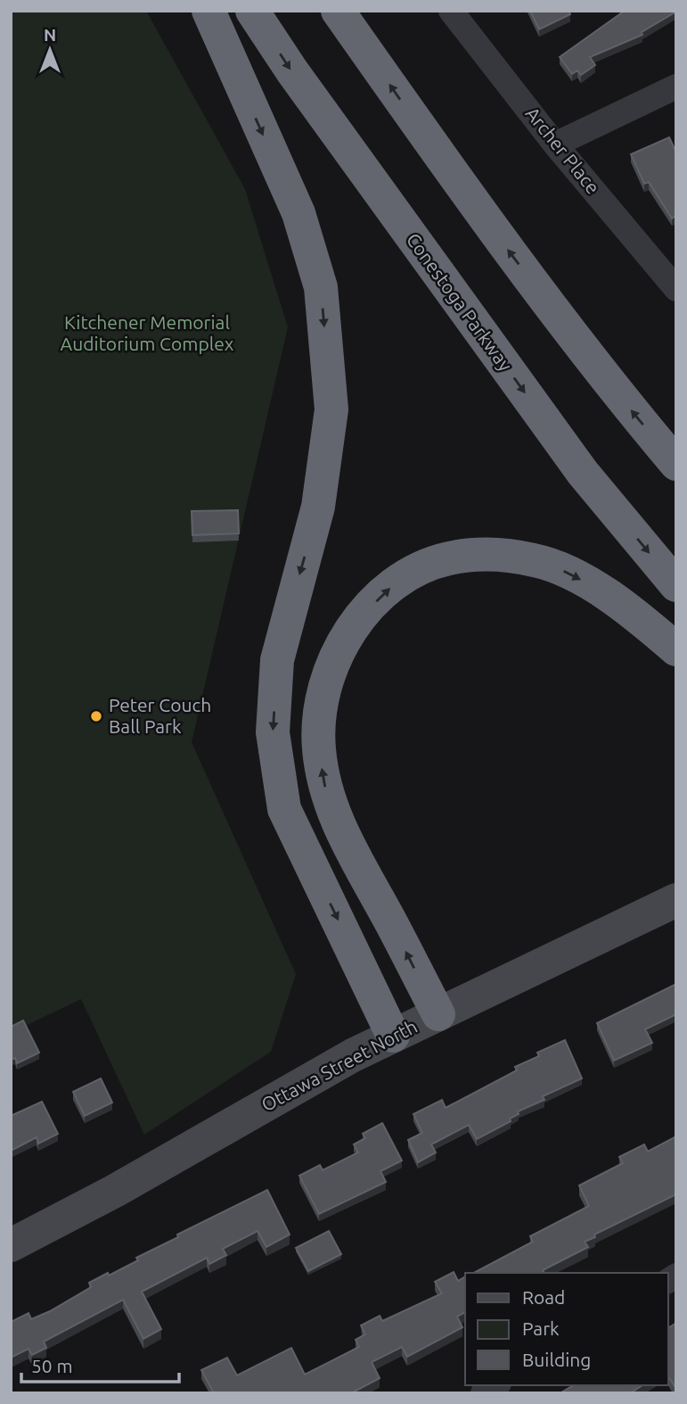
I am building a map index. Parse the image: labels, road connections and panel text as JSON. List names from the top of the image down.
{
  "streets": {
    "highway": ["Conestoga Parkway"],
    "main road": ["Ottawa Street North"],
    "street": ["Archer Place"]
  },
  "parks": ["Kitchener Memorial Auditorium Complex"],
  "places": ["Peter Couch Ball Park"],
  "legend": ["Road", "Park", "Building"],
  "scale_bar": "50 m",
  "north": "top"
}
